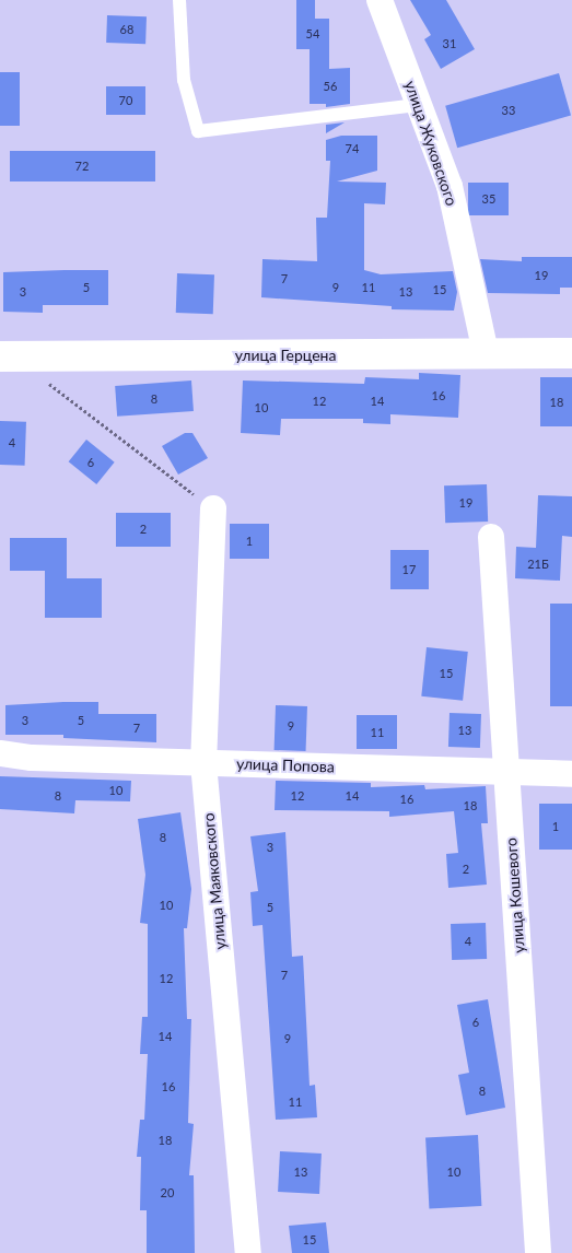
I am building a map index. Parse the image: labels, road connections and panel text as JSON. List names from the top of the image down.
{
  "streets": {
    "street": [
      "улица Жуковского",
      "улица Герцена",
      "улица Попова",
      "улица Маяковского",
      "улица Кошевого"
    ]
  },
  "crossings": [
    ["улица Жуковского", "улица Герцена"],
    ["улица Попова", "улица Маяковского"],
    ["улица Попова", "улица Кошевого"]
  ],
  "house_numbers": [
    "68",
    "54",
    "31",
    "56",
    "70",
    "33",
    "74",
    "72",
    "35",
    "19",
    "7",
    "5",
    "9",
    "11",
    "15",
    "3",
    "13",
    "16",
    "8",
    "12",
    "14",
    "18",
    "10",
    "4",
    "6",
    "19",
    "2",
    "1",
    "21Б",
    "17",
    "15",
    "3",
    "5",
    "9",
    "7",
    "13",
    "11",
    "10",
    "8",
    "12",
    "14",
    "16",
    "18",
    "1",
    "8",
    "3",
    "2",
    "10",
    "5",
    "4",
    "7",
    "12",
    "6",
    "14",
    "9",
    "16",
    "8",
    "11",
    "18",
    "13",
    "10",
    "20",
    "15"
  ]
}
